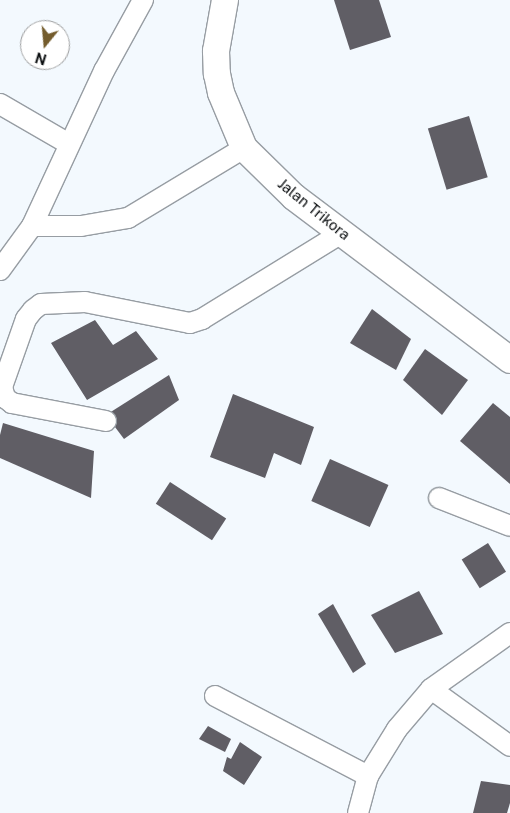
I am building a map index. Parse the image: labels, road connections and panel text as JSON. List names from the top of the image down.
{
  "streets": {
    "street": ["Jalan Trikora"]
  },
  "north": "bottom"
}
